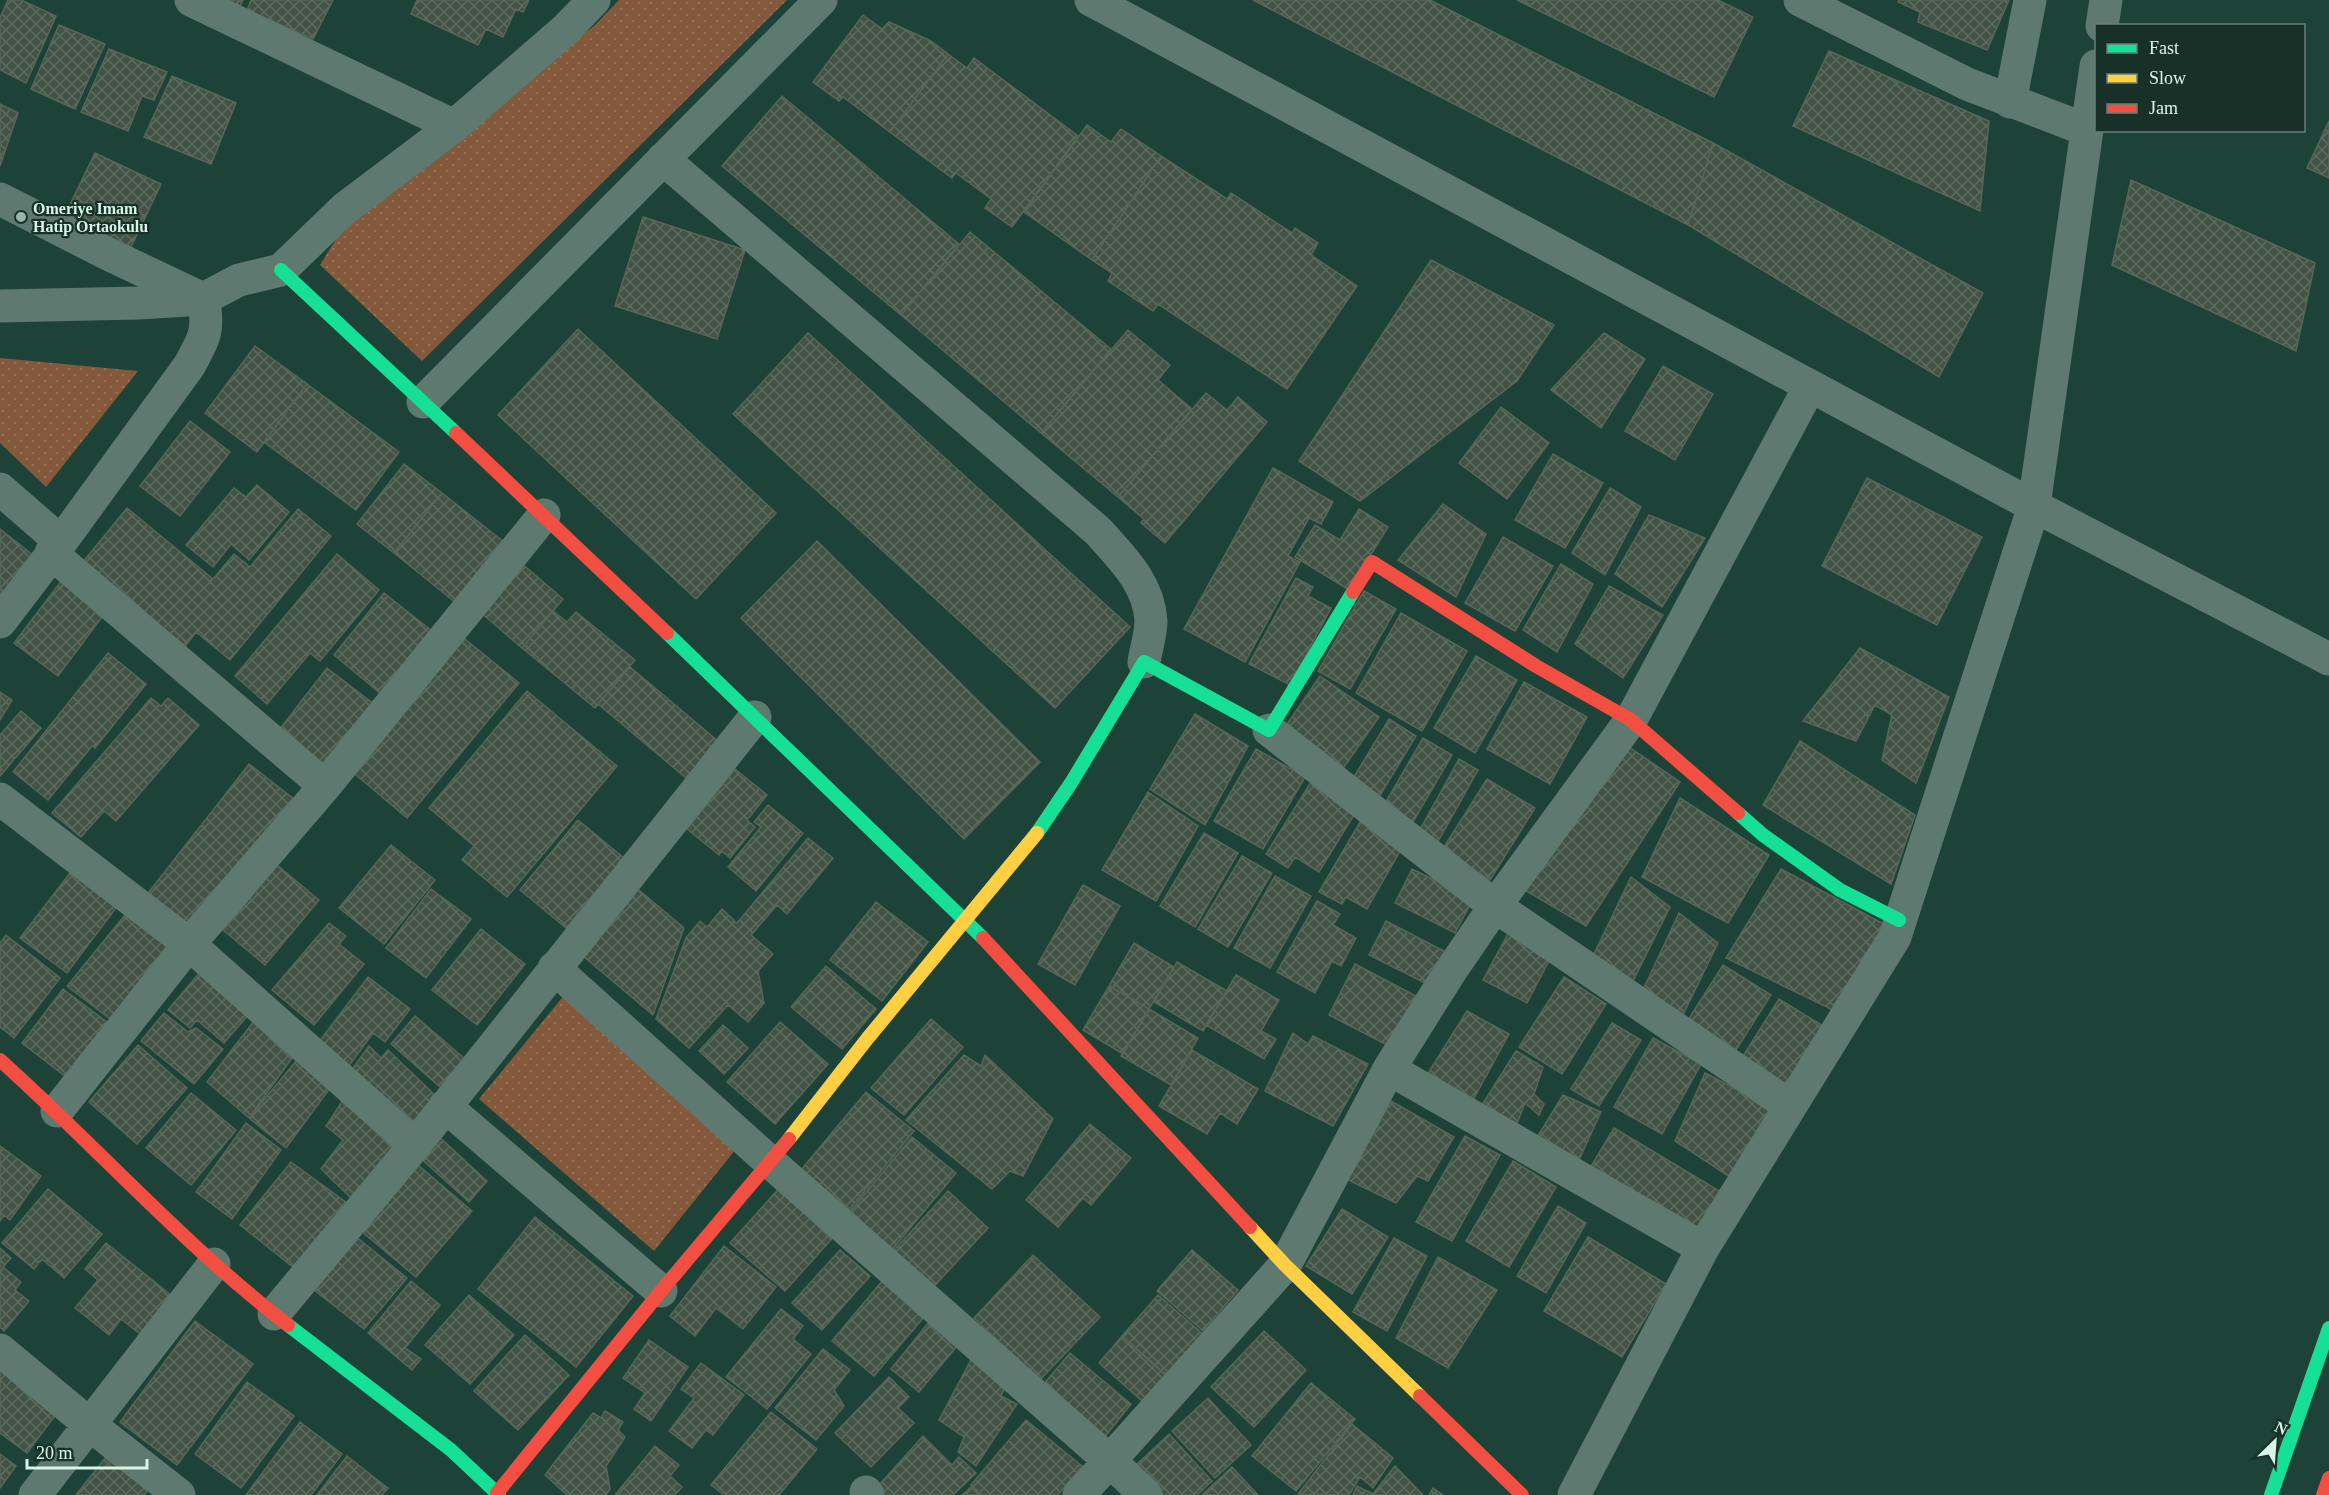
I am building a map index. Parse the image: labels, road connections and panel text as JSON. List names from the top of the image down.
{
  "places": ["Omeriye Imam Hatip Ortaokulu"],
  "legend": ["Fast", "Slow", "Jam"],
  "scale_bar": "20 m",
  "north": "top right"
}
